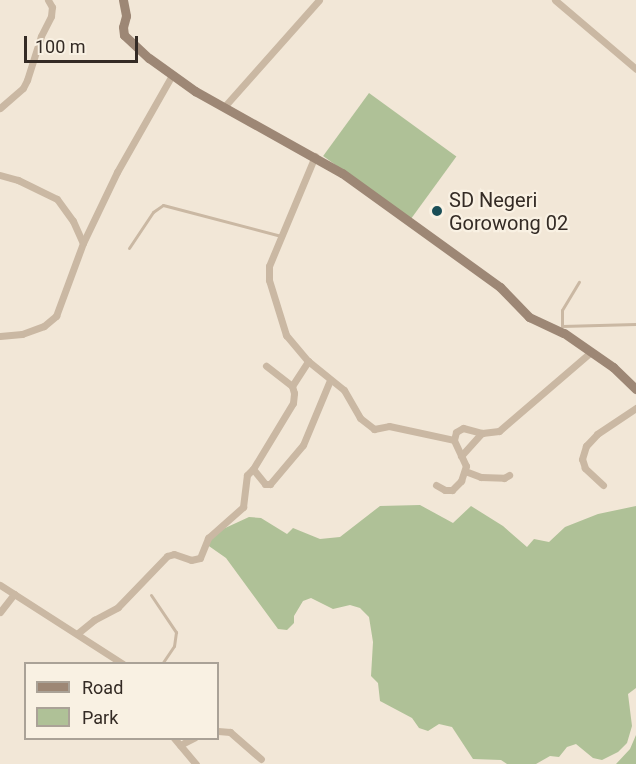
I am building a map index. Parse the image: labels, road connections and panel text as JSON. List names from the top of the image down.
{
  "places": ["SD Negeri Gorowong 02"],
  "legend": ["Road", "Park"],
  "scale_bar": "100 m"
}
